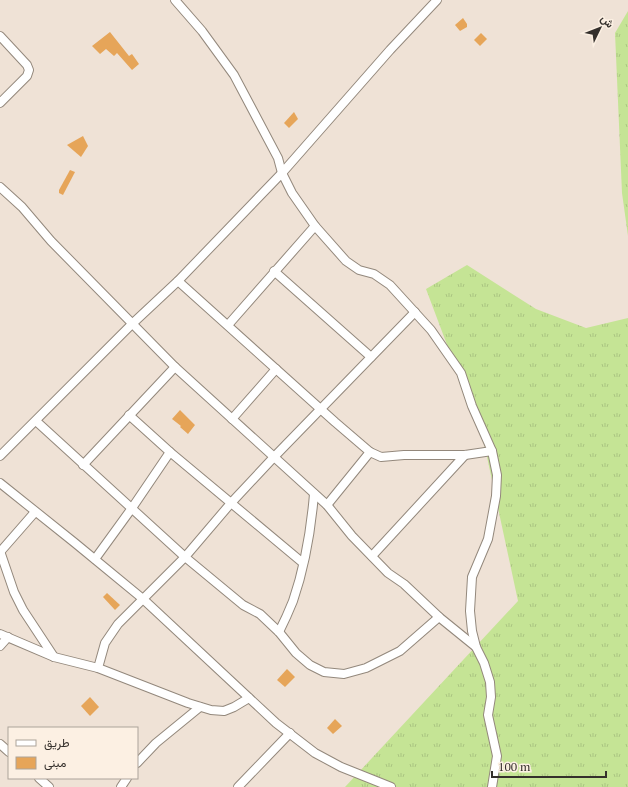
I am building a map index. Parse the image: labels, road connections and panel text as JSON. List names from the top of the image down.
{
  "legend": ["طريق", "مبنى"],
  "scale_bar": "100 m",
  "north": "top right"
}
